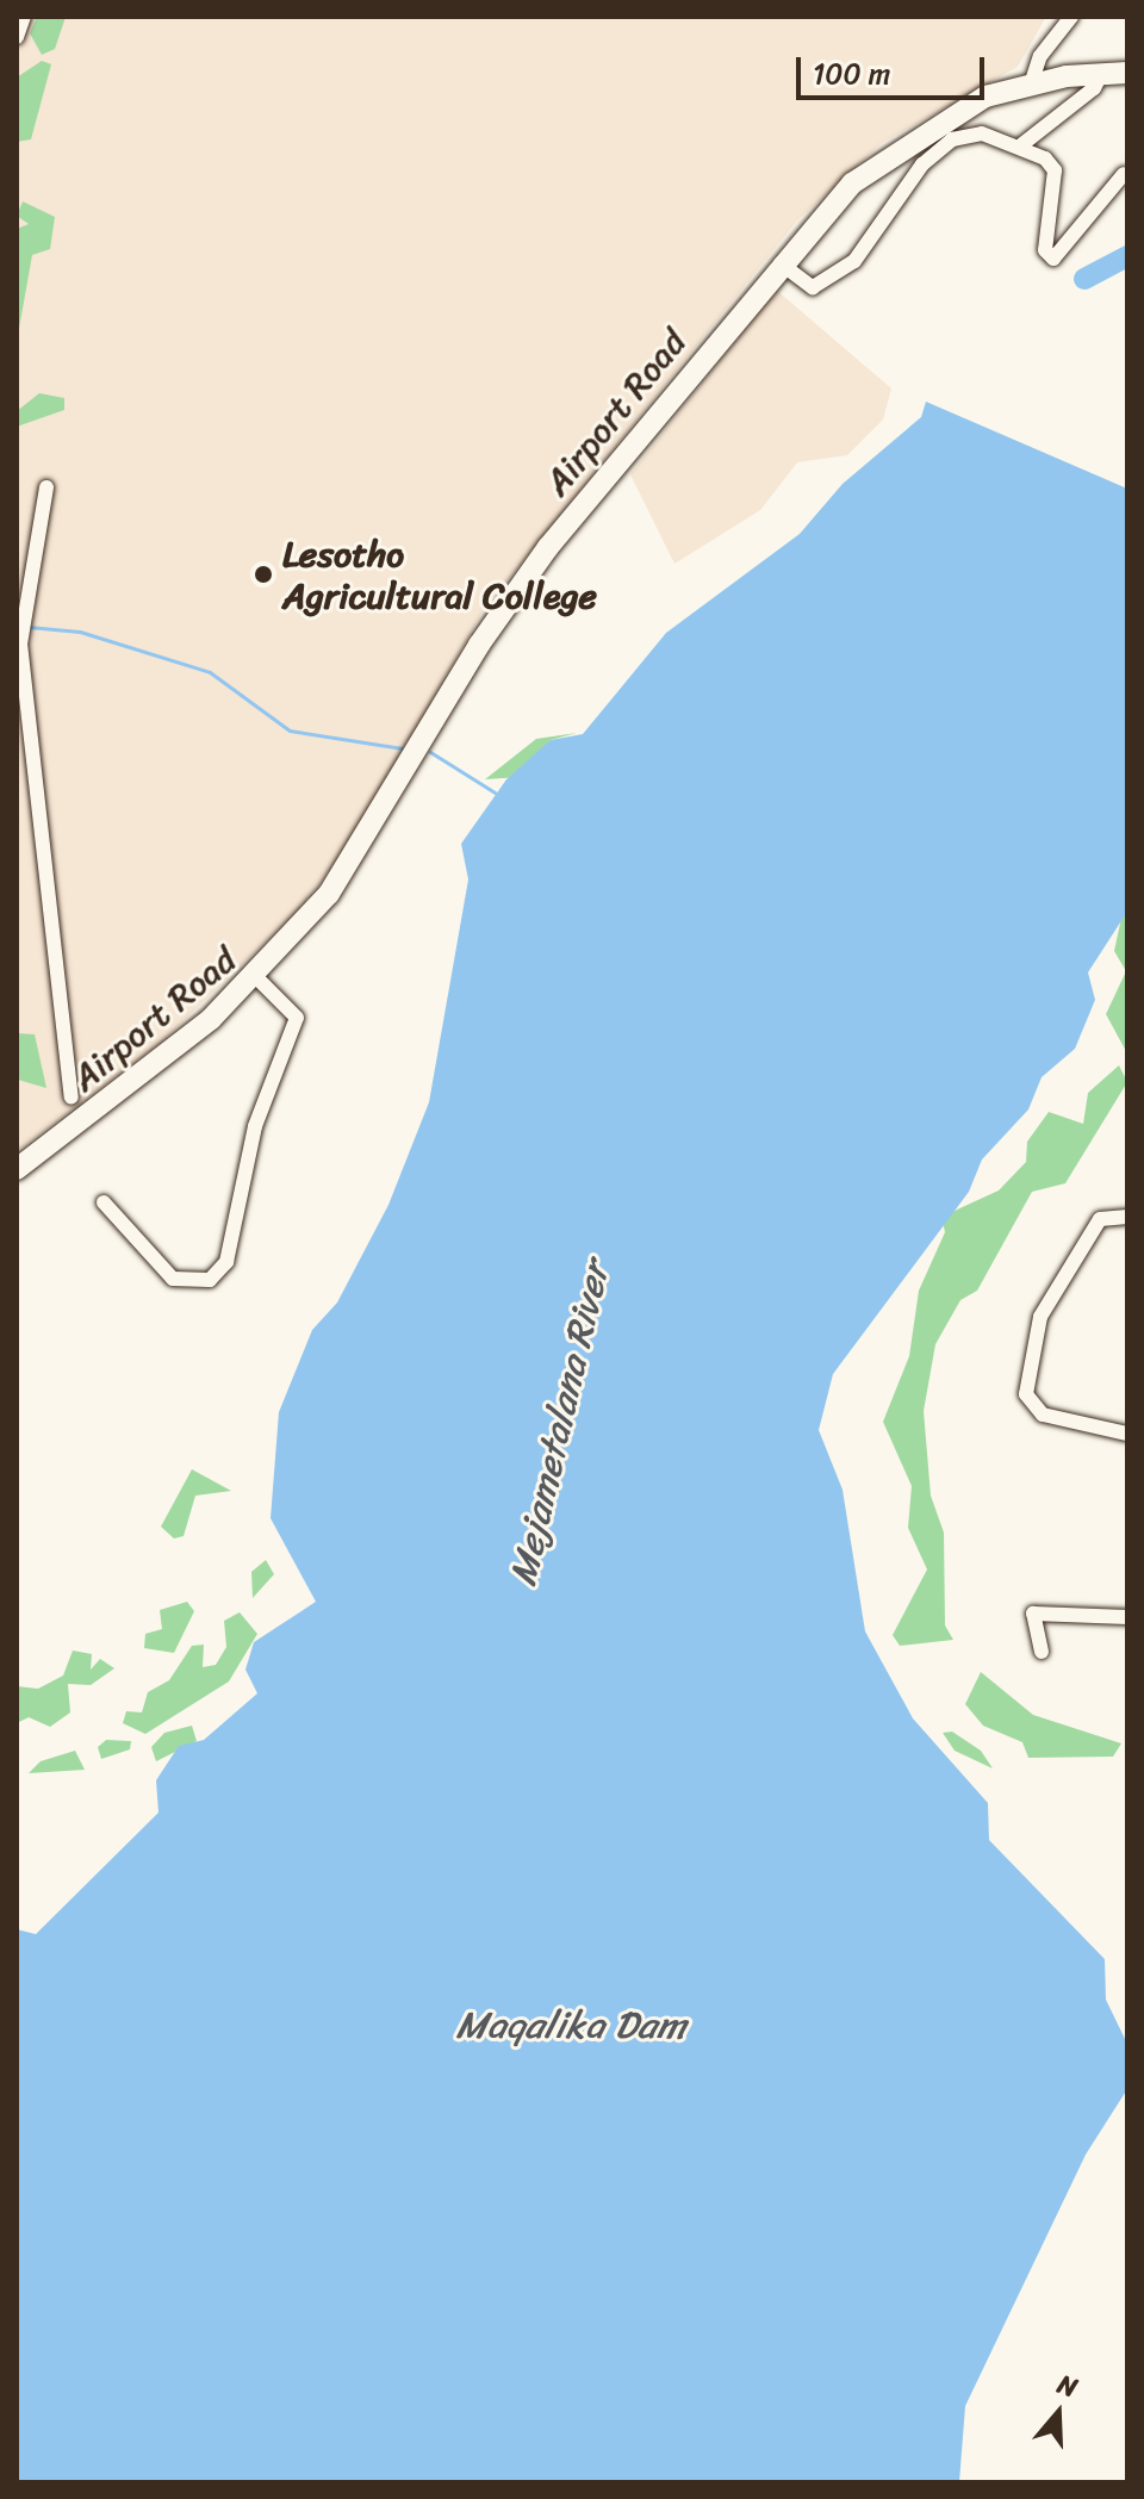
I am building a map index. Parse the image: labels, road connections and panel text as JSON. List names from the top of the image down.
{
  "streets": {
    "main road": ["Airport Road"]
  },
  "water": ["Mejametalana River", "Maqalika Dam"],
  "places": ["Lesotho Agricultural College"],
  "scale_bar": "100 m",
  "north": "top"
}
